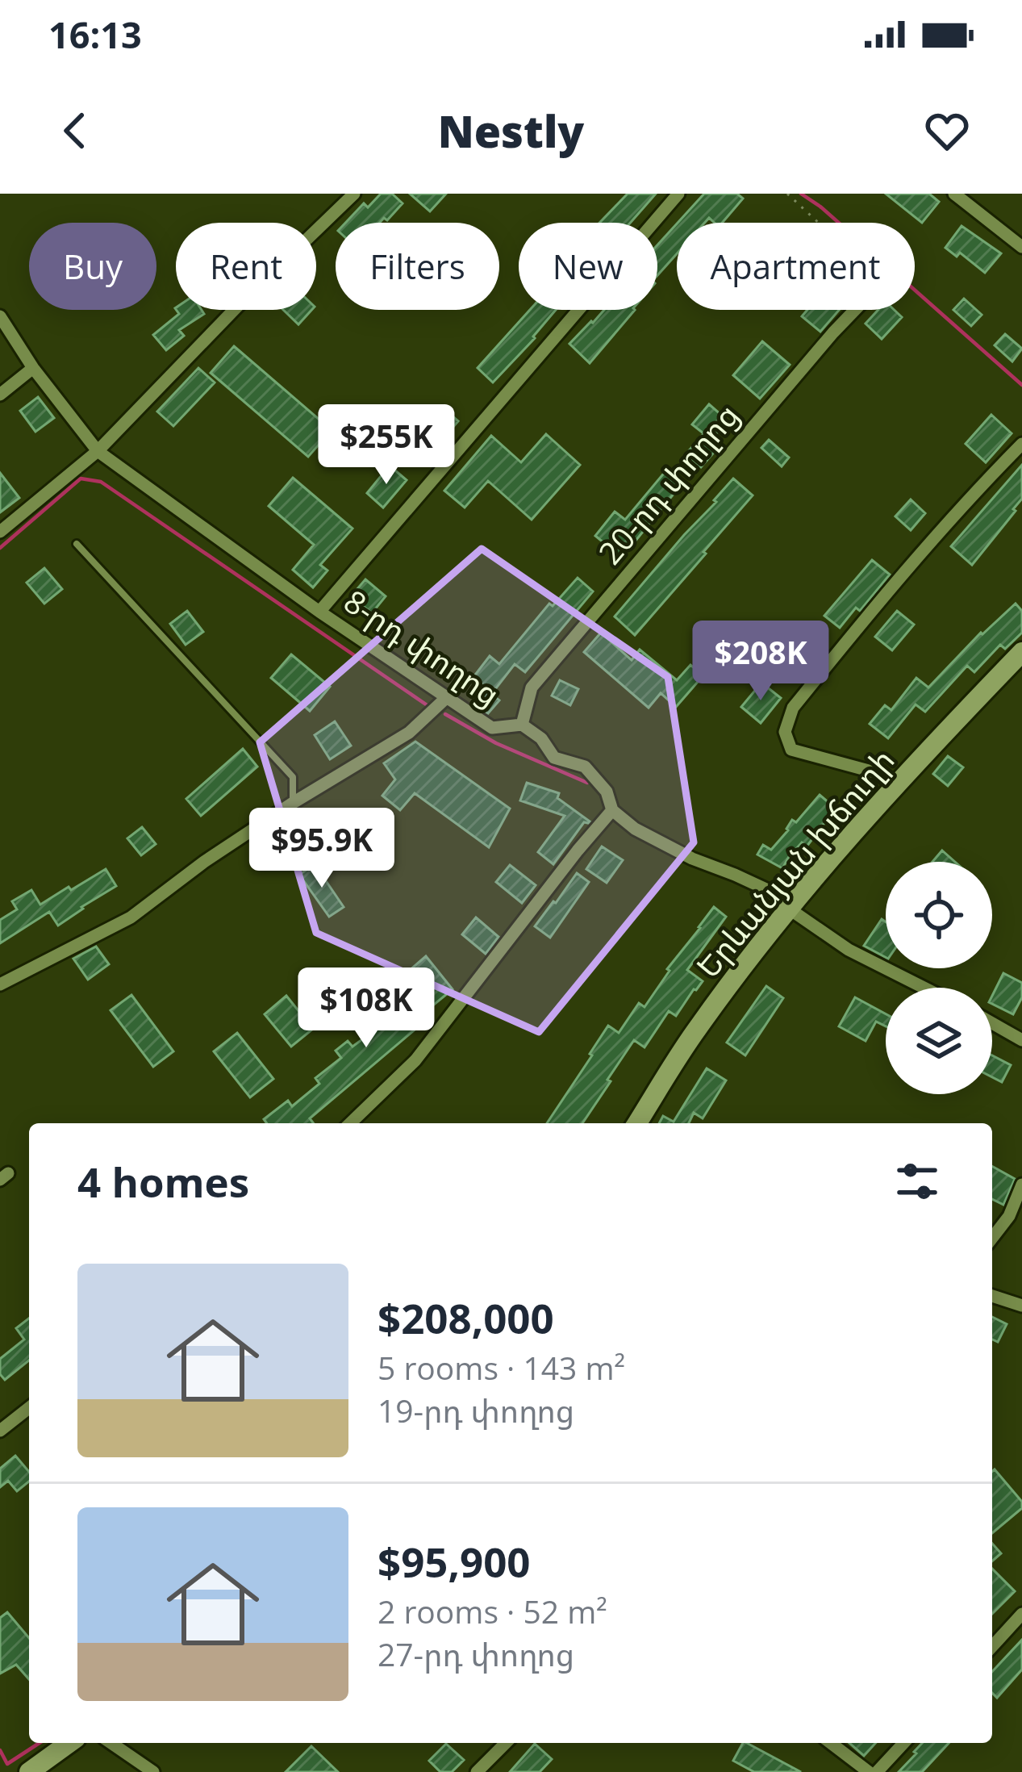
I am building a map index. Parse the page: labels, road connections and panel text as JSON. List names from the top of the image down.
{
  "streets": {
    "main road": ["Երևանյան խճուղի"],
    "street": ["20-րդ փողոց", "8-րդ փողոց"]
  },
  "crossings": [
    ["20-րդ փողոց", "8-րդ փողոց"],
    ["8-րդ փողոց", "Երևանյան խճուղի"]
  ],
  "page": {
    "status": "16:13",
    "header": "Nestly",
    "chip": [
      "Buy",
      "Rent",
      "Filters",
      "New",
      "Apartment"
    ],
    "price": [
      "$255K",
      "$208K",
      "$95.9K",
      "$108K"
    ],
    "heading": "4 homes",
    "list": [
      {
        "name": "$208,000",
        "note": "5 rooms · 143 m² · 19-րդ փողոց"
      },
      {
        "name": "$95,900",
        "note": "2 rooms · 52 m² · 27-րդ փողոց"
      }
    ]
  }
}
